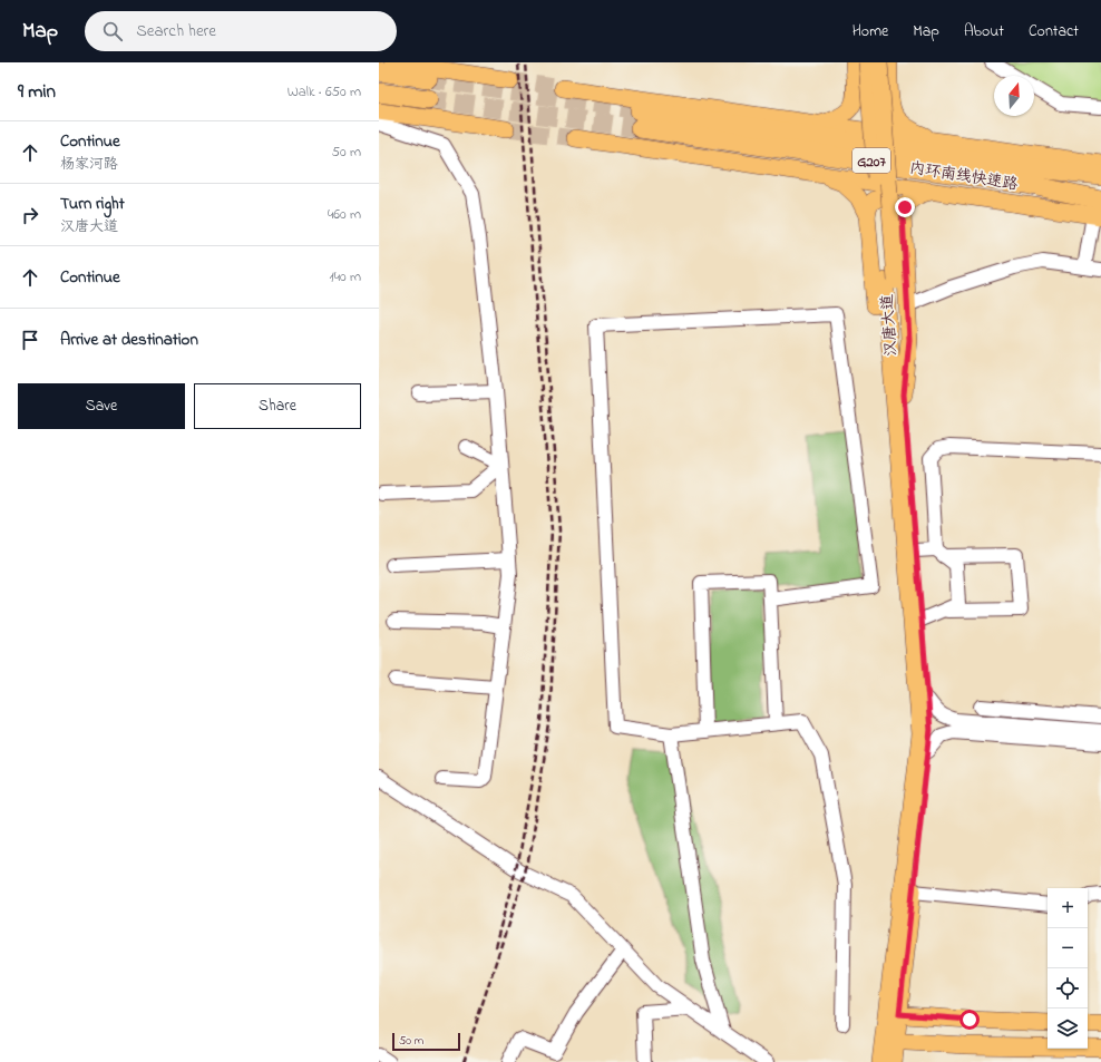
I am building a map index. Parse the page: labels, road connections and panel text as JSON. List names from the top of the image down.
{
  "streets": {
    "highway": ["G207", "内环南线快速路"],
    "main road": ["汉唐大道"]
  },
  "scale_bar": "50 m",
  "north": "top",
  "page": {
    "header": "Map",
    "search": "Search here",
    "nav": [
      "Home",
      "Map",
      "About",
      "Contact"
    ],
    "heading": ["9 min", "Walk · 650 m"],
    "list": [
      ["Continue", "杨家河路", "50 m"],
      ["Turn right", "汉唐大道", "460 m"],
      ["Continue", "140 m"],
      "Arrive at destination"
    ],
    "buttons": ["Save", "Share"],
    "map_buttons": ["+", "−"],
    "scale": "50 m"
  }
}
